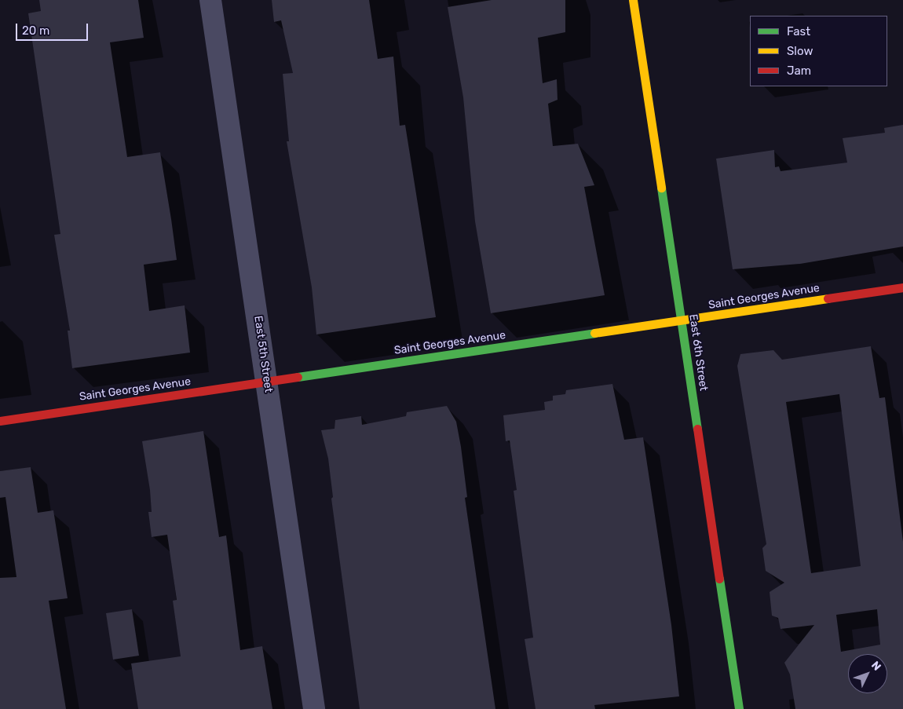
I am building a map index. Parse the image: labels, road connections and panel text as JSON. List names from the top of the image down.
{
  "streets": {
    "street": ["Saint Georges Avenue", "East 6th Street", "East 5th Street"]
  },
  "crossings": [
    ["Saint Georges Avenue", "East 6th Street"],
    ["Saint Georges Avenue", "East 5th Street"]
  ],
  "legend": ["Fast", "Slow", "Jam"],
  "scale_bar": "20 m",
  "north": "top right"
}
